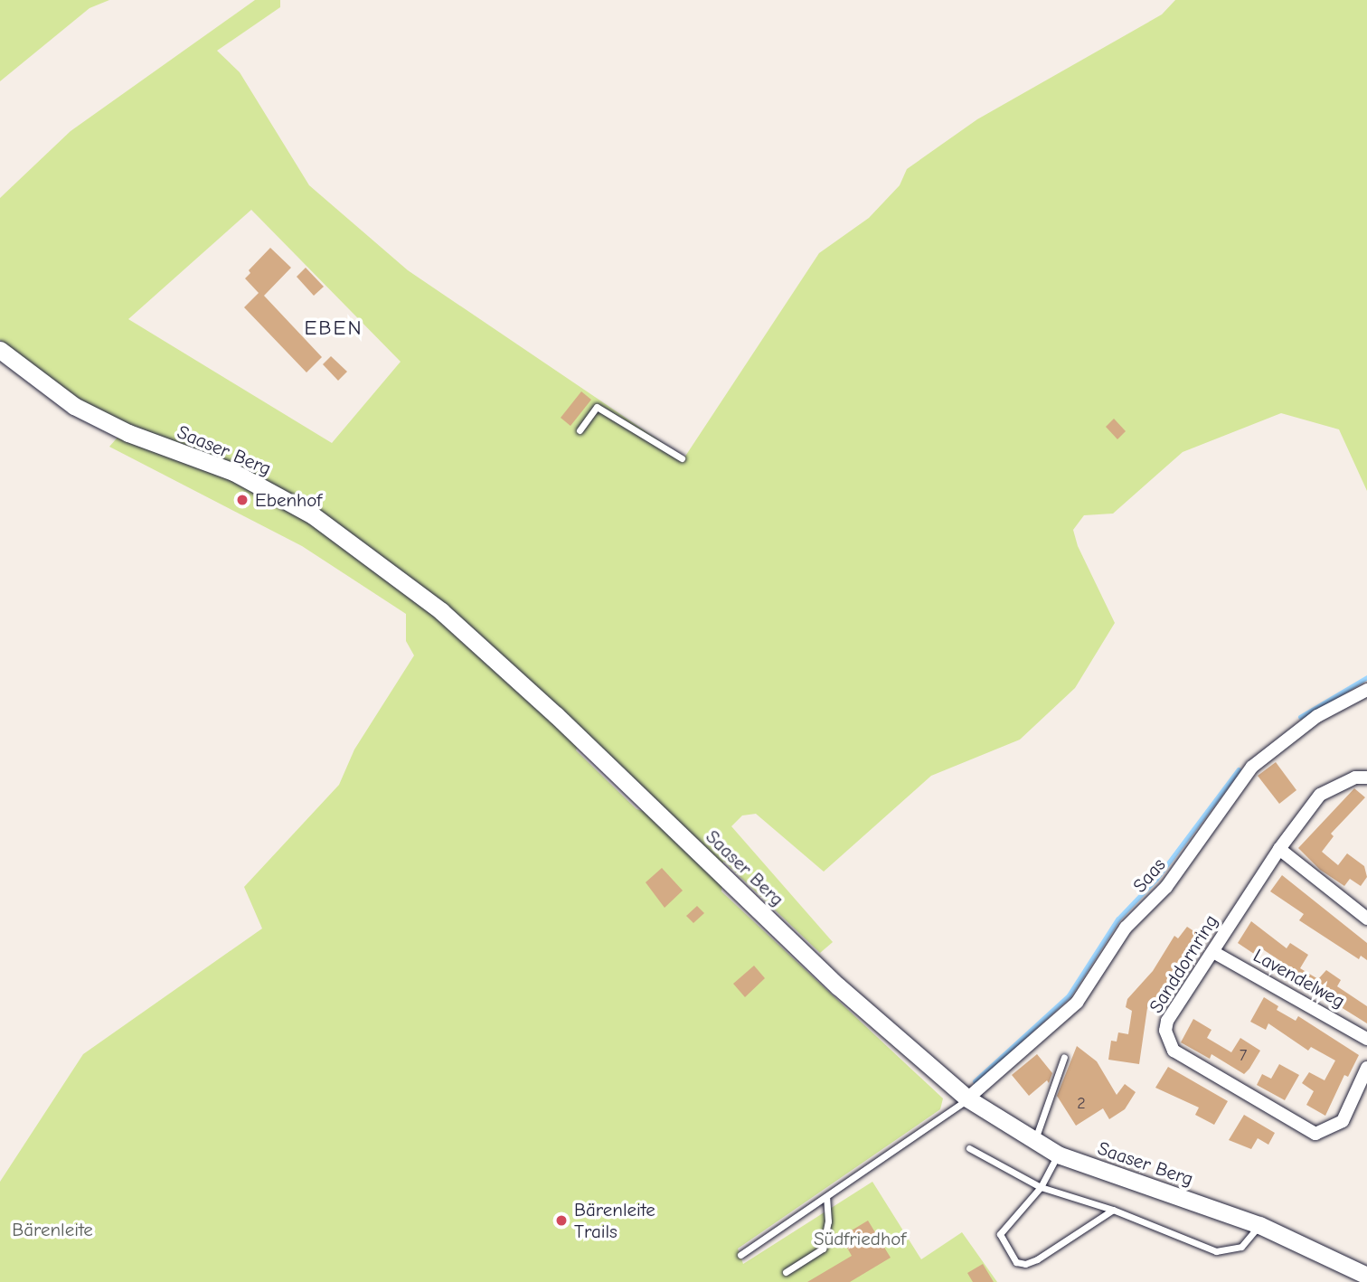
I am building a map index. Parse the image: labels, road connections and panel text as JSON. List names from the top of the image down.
{
  "streets": {
    "street": [
      "Saaser Berg",
      "Saas",
      "Sanddornring",
      "Lavendelweg"
    ]
  },
  "crossings": [
    ["Saaser Berg", "Saas"],
    ["Sanddornring", "Lavendelweg"]
  ],
  "districts": ["EBEN"],
  "parks": ["Bärenleite", "Südfriedhof"],
  "places": ["Ebenhof", "Bärenleite Trails"],
  "house_numbers": ["7", "2"]
}
